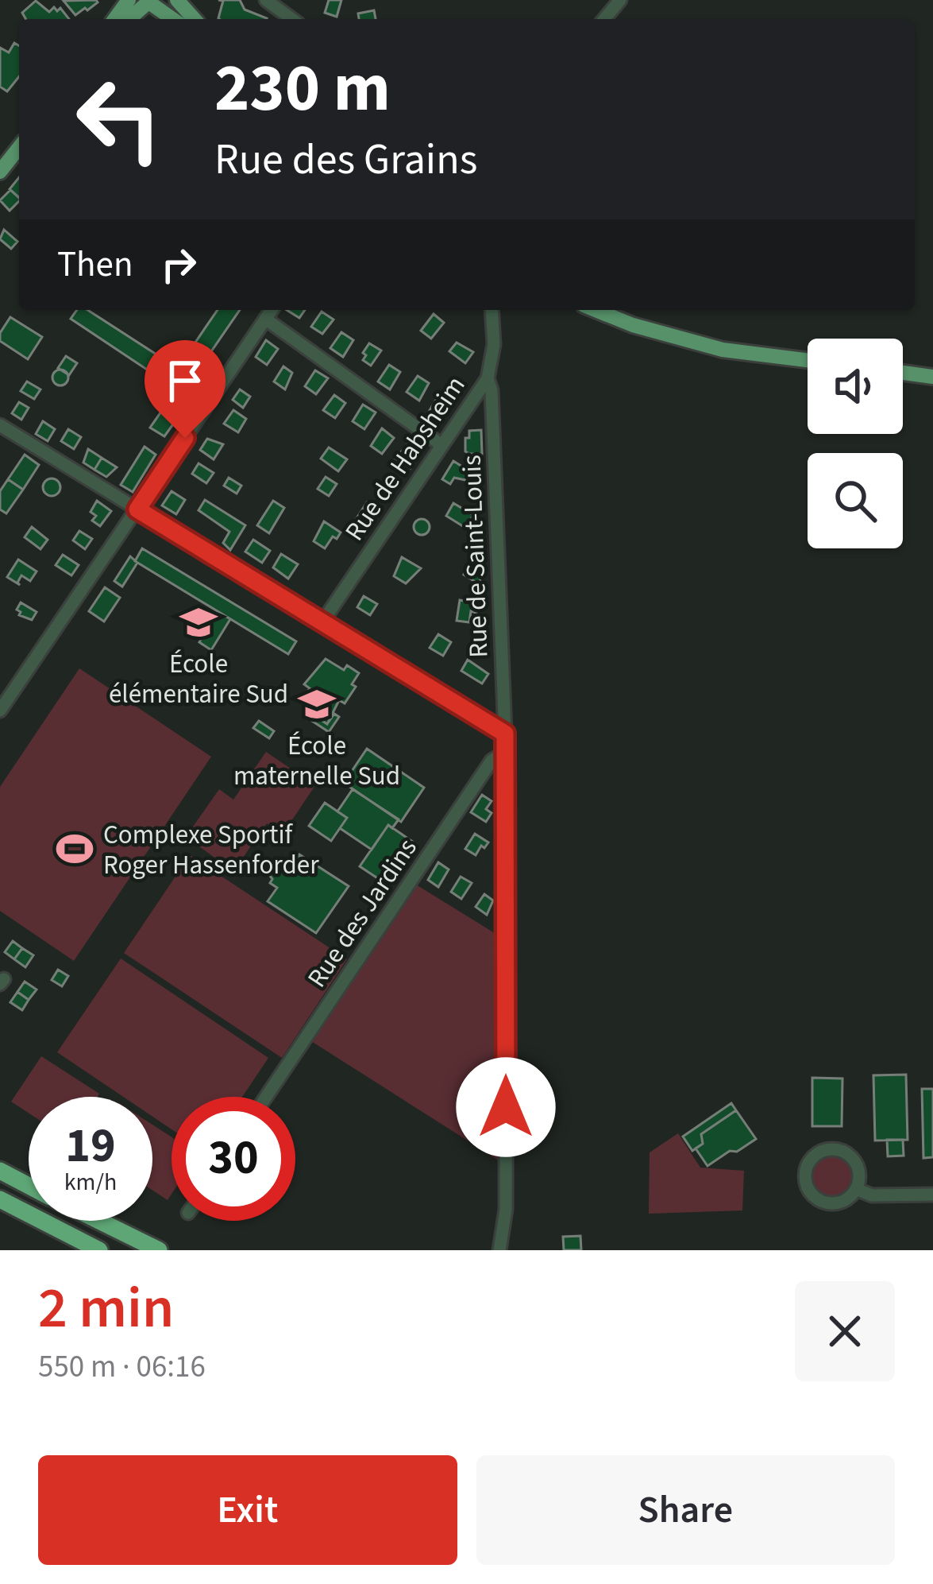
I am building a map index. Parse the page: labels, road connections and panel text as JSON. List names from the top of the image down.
{
  "streets": {
    "street": ["Rue de Habsheim", "Rue de Saint-Louis", "Rue des Jardins"]
  },
  "crossings": [
    ["Rue de Habsheim", "Rue de Saint-Louis"]
  ],
  "places": {
    "school or university": ["École élémentaire Sud", "École maternelle Sud"],
    "sports": ["Complexe Sportif Roger Hassenforder"]
  },
  "page": {
    "turn": ["230 m", "Rue des Grains"],
    "then": "Then",
    "speed": "19 km/h",
    "limit": "30",
    "heading": ["2 min", "550 m · 06:16"],
    "buttons": ["Exit", "Share"]
  }
}
